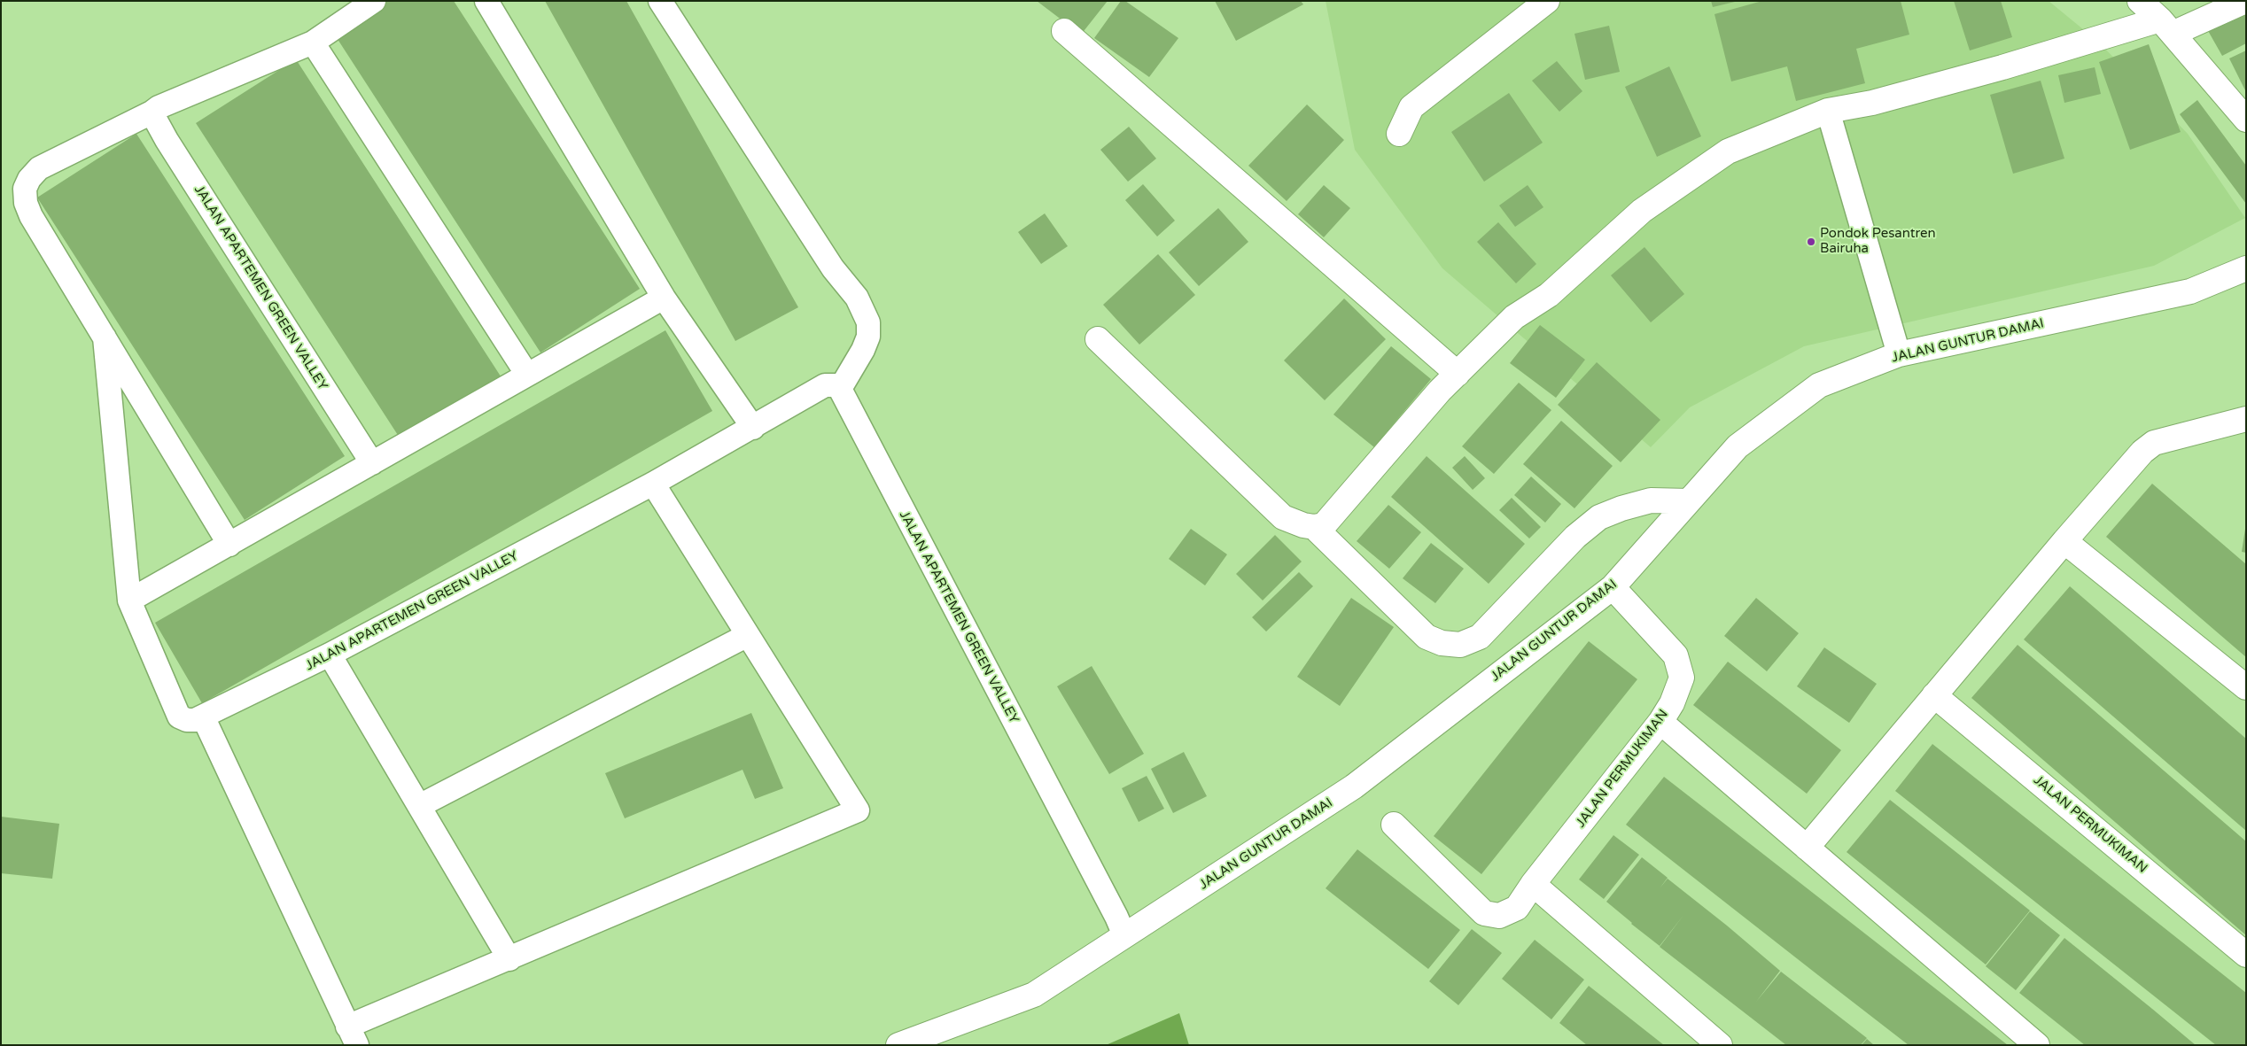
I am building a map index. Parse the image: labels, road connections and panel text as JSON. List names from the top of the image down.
{
  "streets": {
    "street": ["JALAN GUNTUR DAMAI", "JALAN PERMUKIMAN"],
    "lane": ["JALAN APARTEMEN GREEN VALLEY"]
  },
  "crossings": [
    ["JALAN APARTEMEN GREEN VALLEY", "JALAN GUNTUR DAMAI"],
    ["JALAN GUNTUR DAMAI", "JALAN PERMUKIMAN"]
  ],
  "places": ["Pondok Pesantren Bairuha"]
}
